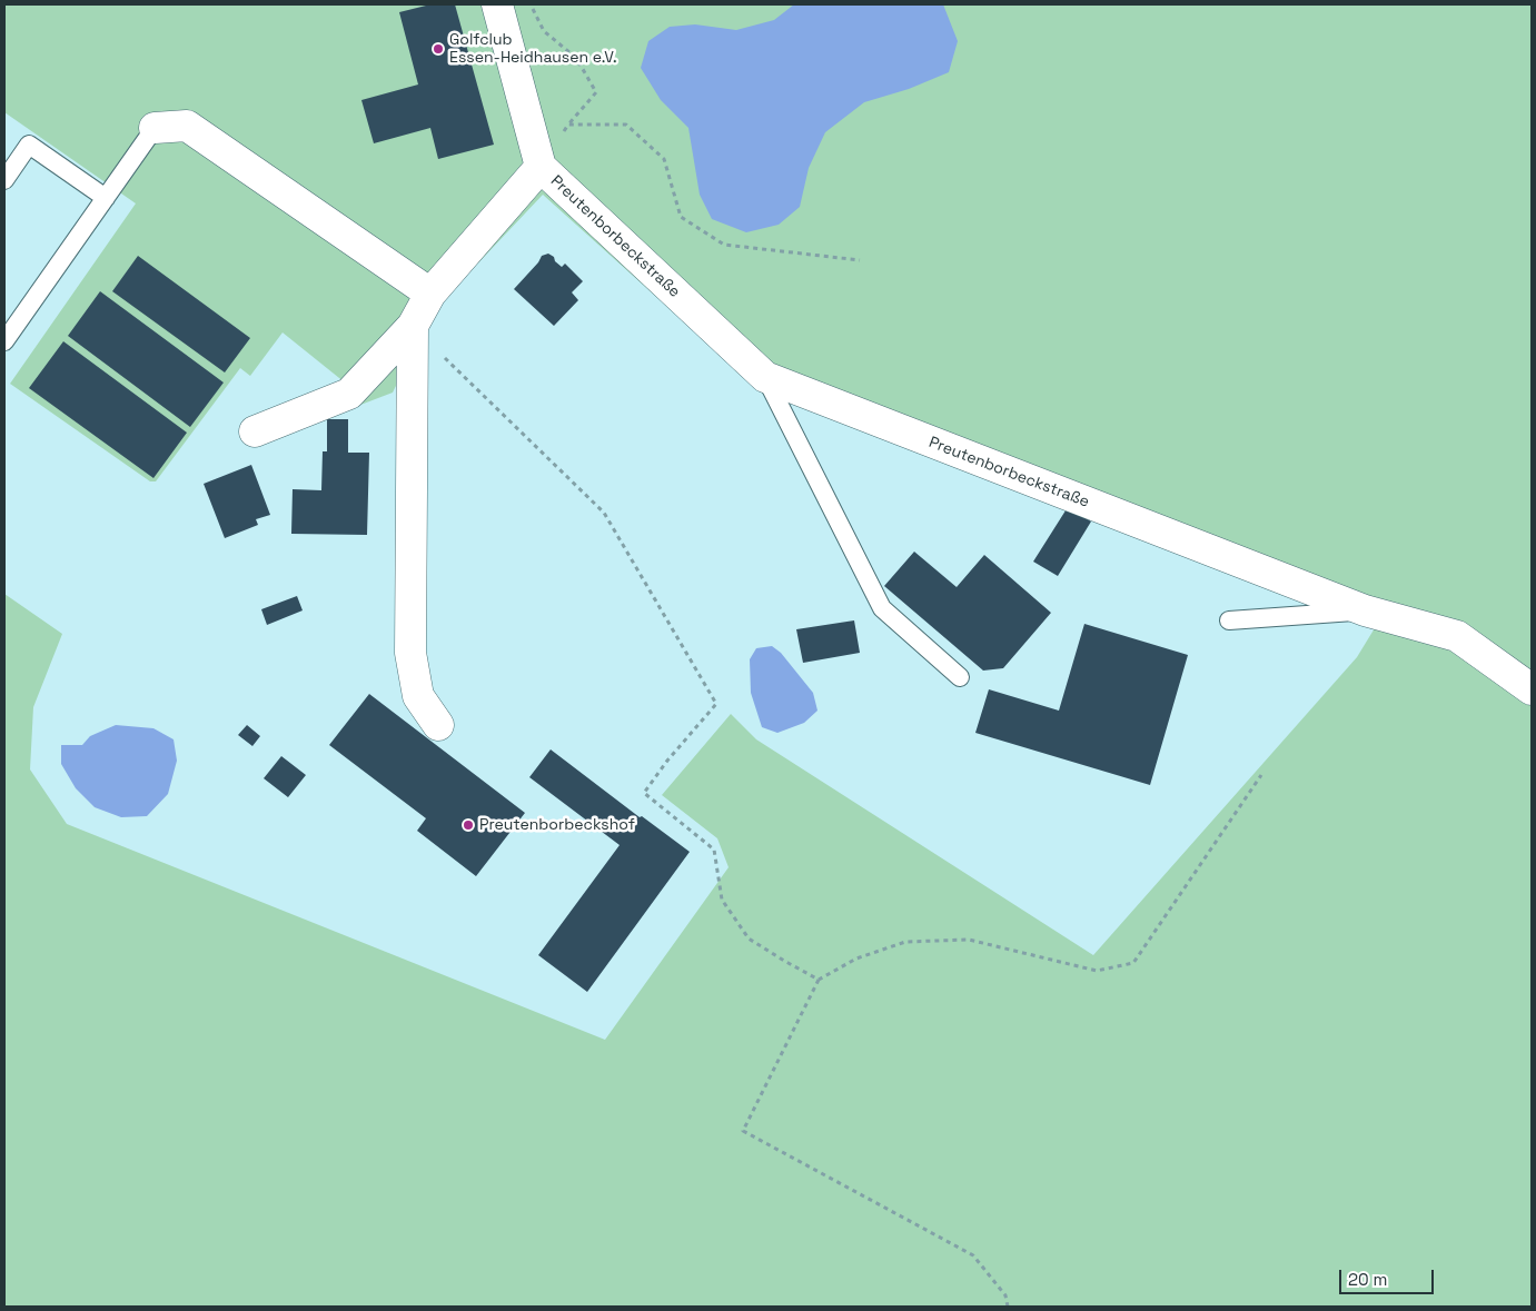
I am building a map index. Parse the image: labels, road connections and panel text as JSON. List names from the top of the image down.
{
  "streets": {
    "street": ["Preutenborbeckstraße"]
  },
  "places": ["Golfclub Essen-Heidhausen e.V.", "Preutenborbeckshof"],
  "scale_bar": "20 m"
}
